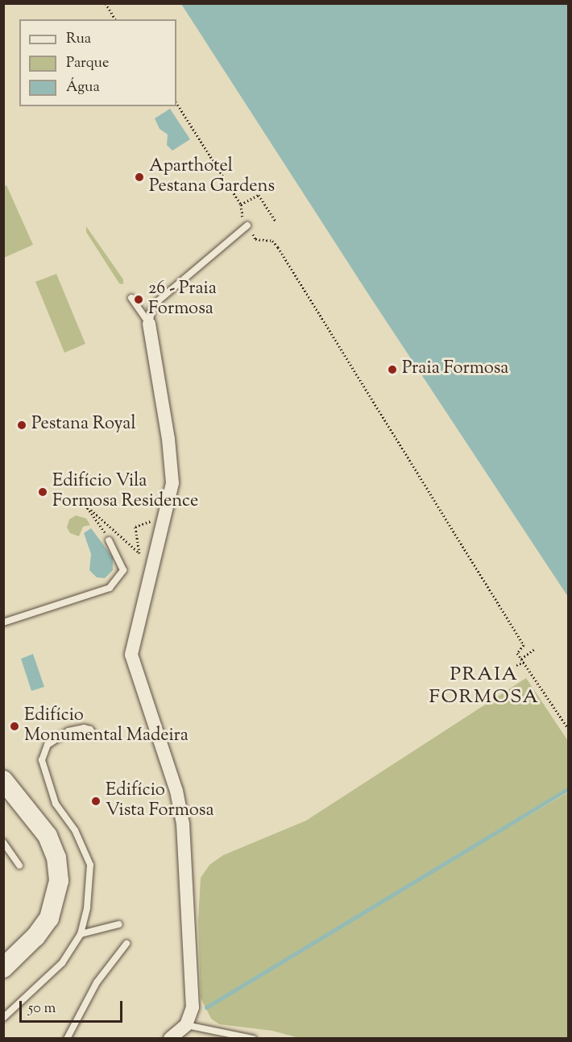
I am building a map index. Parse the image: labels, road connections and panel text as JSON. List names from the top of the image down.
{
  "districts": ["PRAIA FORMOSA"],
  "places": [
    "Aparthotel Pestana Gardens",
    "26 - Praia Formosa",
    "Praia Formosa",
    "Pestana Royal",
    "Edifício Vila Formosa Residence",
    "Edifício Monumental Madeira",
    "Edifício Vista Formosa"
  ],
  "legend": ["Rua", "Parque", "Água"],
  "scale_bar": "50 m"
}
